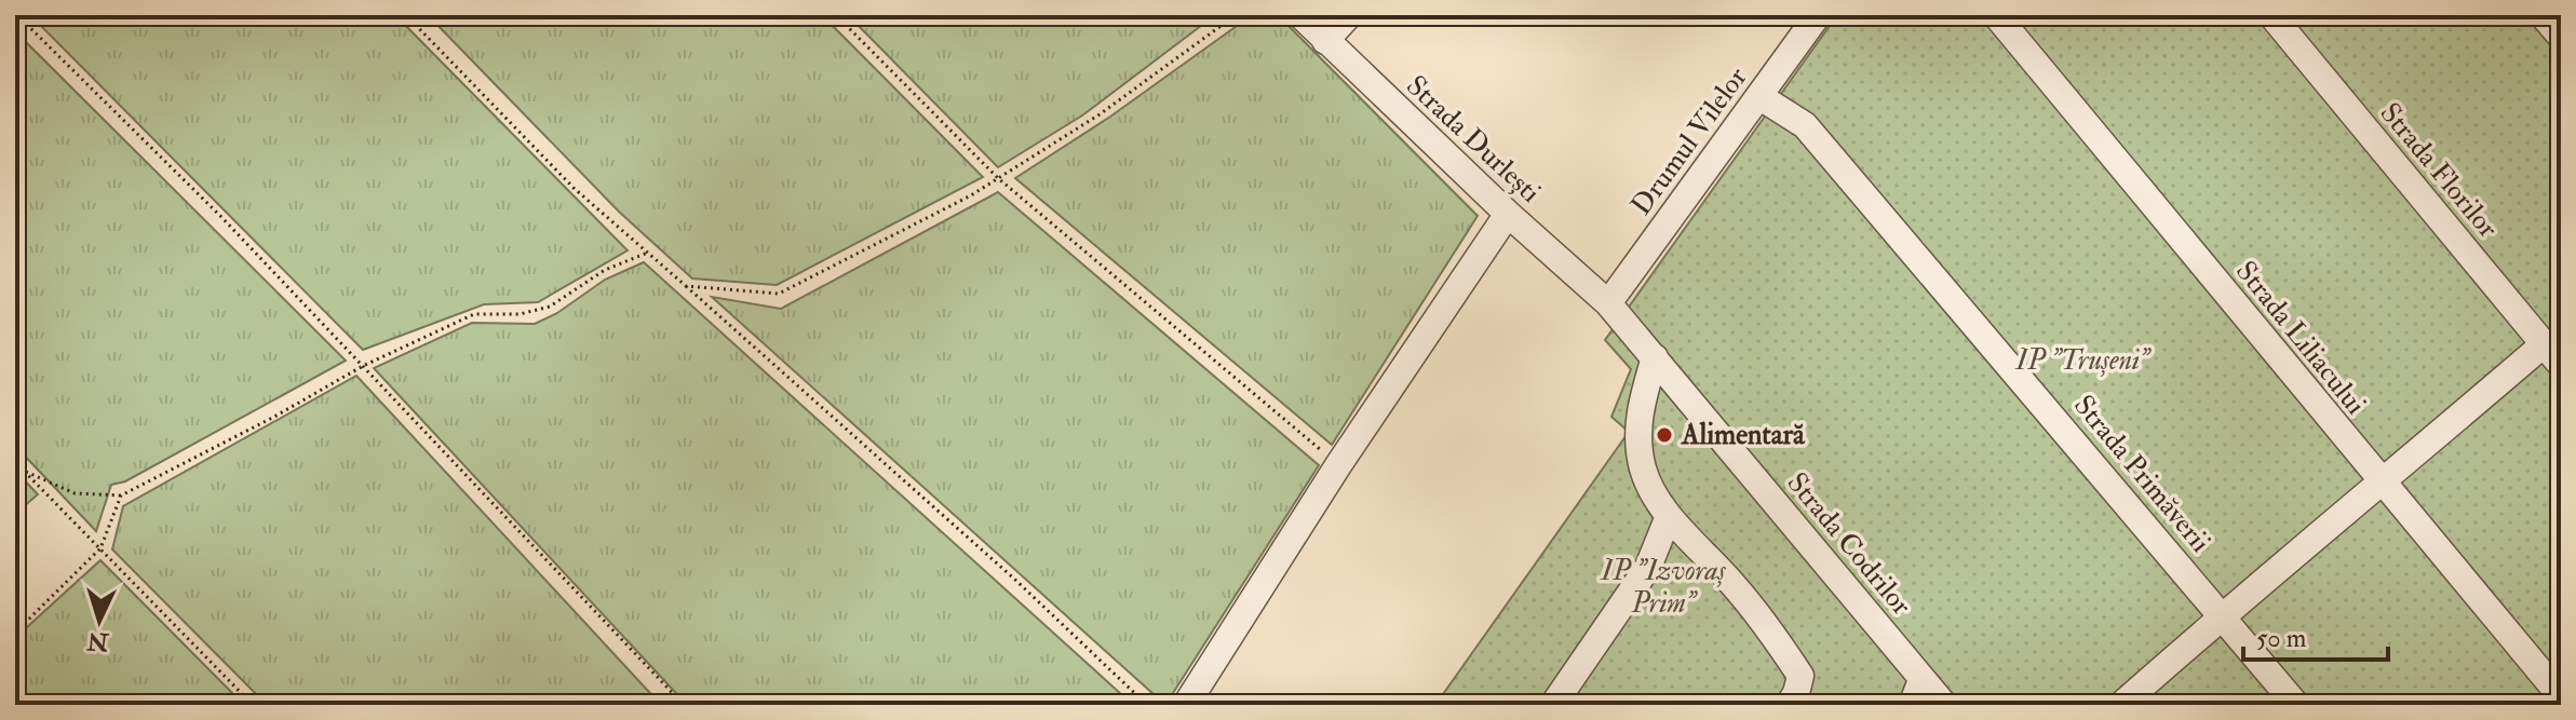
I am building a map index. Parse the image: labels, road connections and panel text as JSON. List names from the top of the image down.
{
  "streets": {
    "street": [
      "Strada Durlești",
      "Drumul Vilelor",
      "Strada Florilor",
      "Strada Liliacului",
      "Strada Primăverii",
      "Strada Codrilor"
    ]
  },
  "crossings": [
    ["Strada Durlești", "Drumul Vilelor"],
    ["Strada Durlești", "Strada Codrilor"],
    ["Drumul Vilelor", "Strada Primăverii"],
    ["Drumul Vilelor", "Strada Codrilor"]
  ],
  "parks": ["IP \"Trușeni\"", "IP \"Izvoraș Prim\""],
  "places": ["Alimentară"],
  "scale_bar": "50 m",
  "north": "bottom"
}
